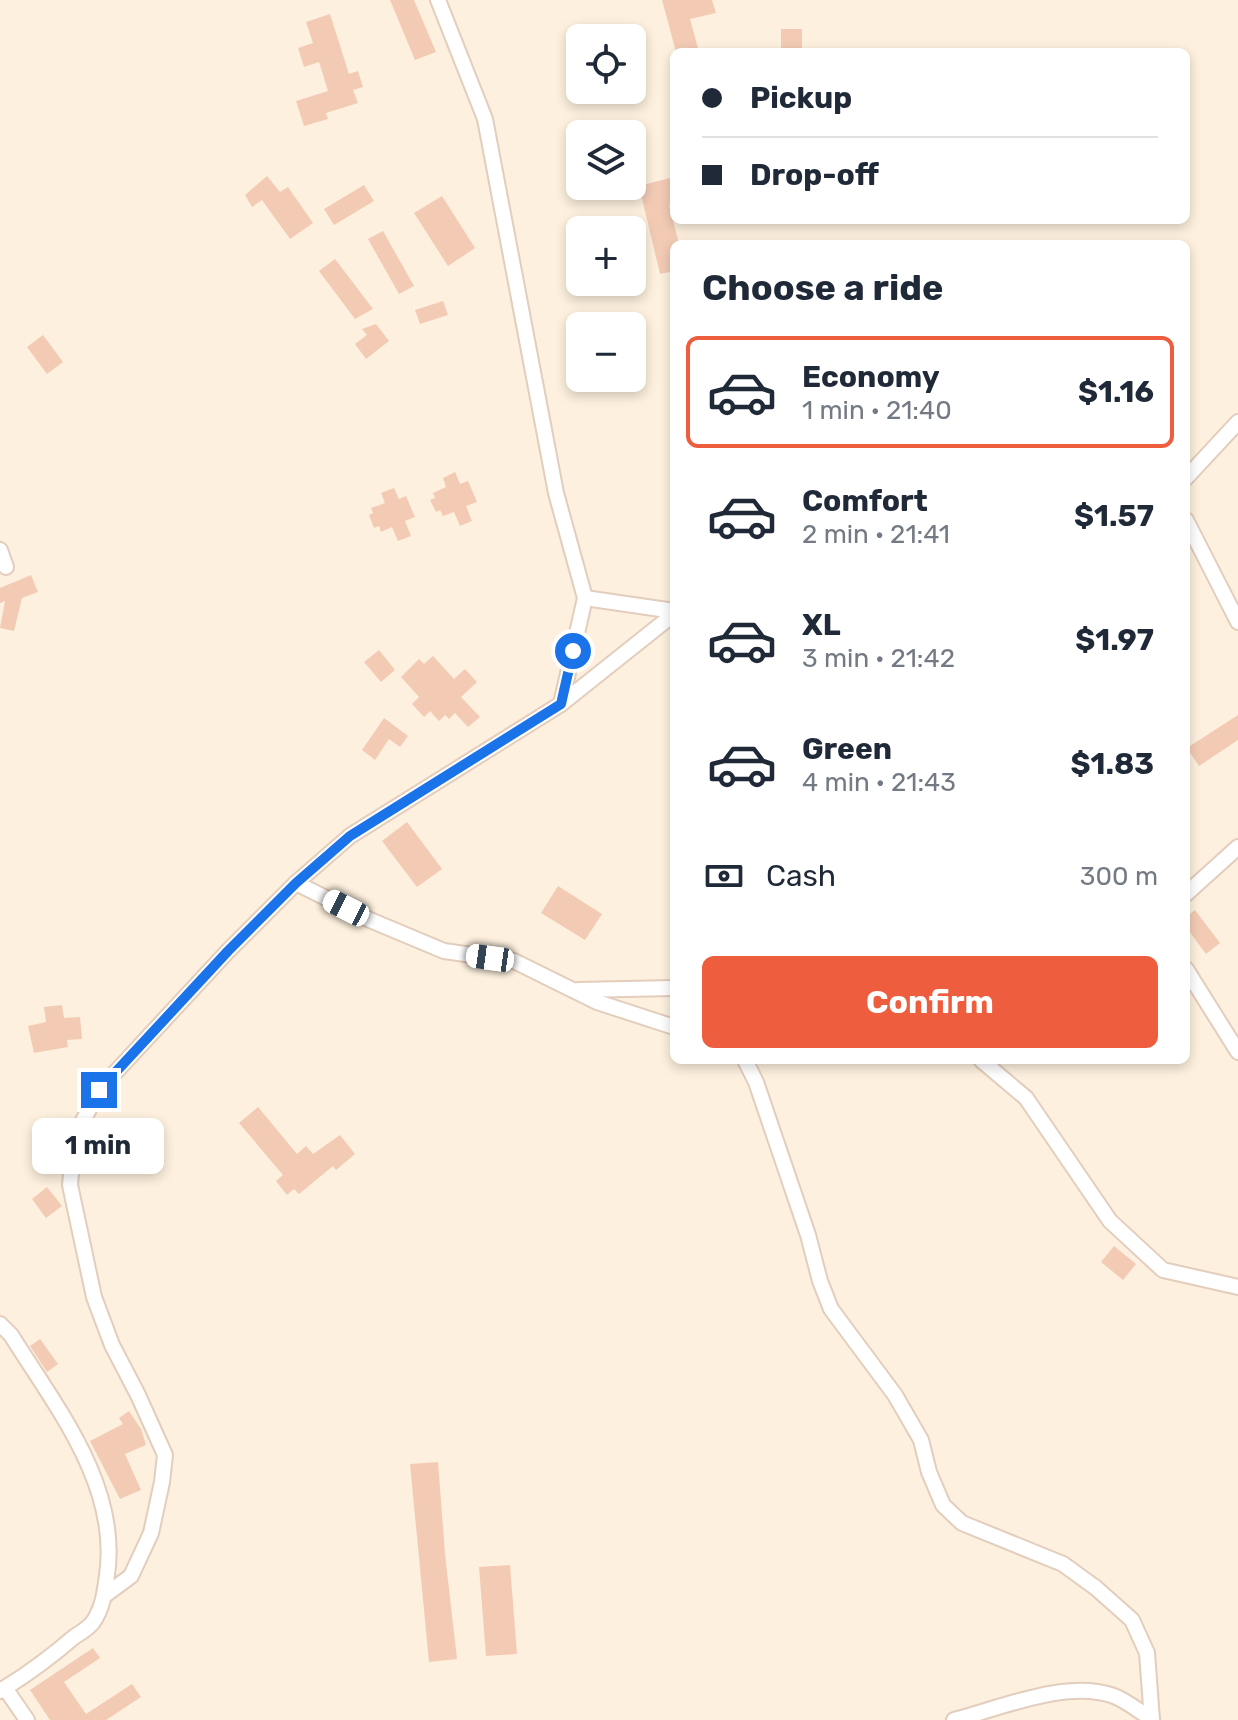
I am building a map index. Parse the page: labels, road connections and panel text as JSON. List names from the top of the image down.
{
  "page": {
    "map_buttons": ["+", "−"],
    "banner": ["Pickup", "Drop-off"],
    "heading": "Choose a ride",
    "list": [
      {
        "name": "Economy",
        "note": "1 min · 21:40",
        "value": "$1.16"
      },
      {
        "name": "Comfort",
        "note": "2 min · 21:41",
        "value": "$1.57"
      },
      {
        "name": "XL",
        "note": "3 min · 21:42",
        "value": "$1.97"
      },
      {
        "name": "Green",
        "note": "4 min · 21:43",
        "value": "$1.83"
      }
    ],
    "pay": ["Cash", "300 m"],
    "buttons": "Confirm",
    "bubble": "1 min"
  }
}
